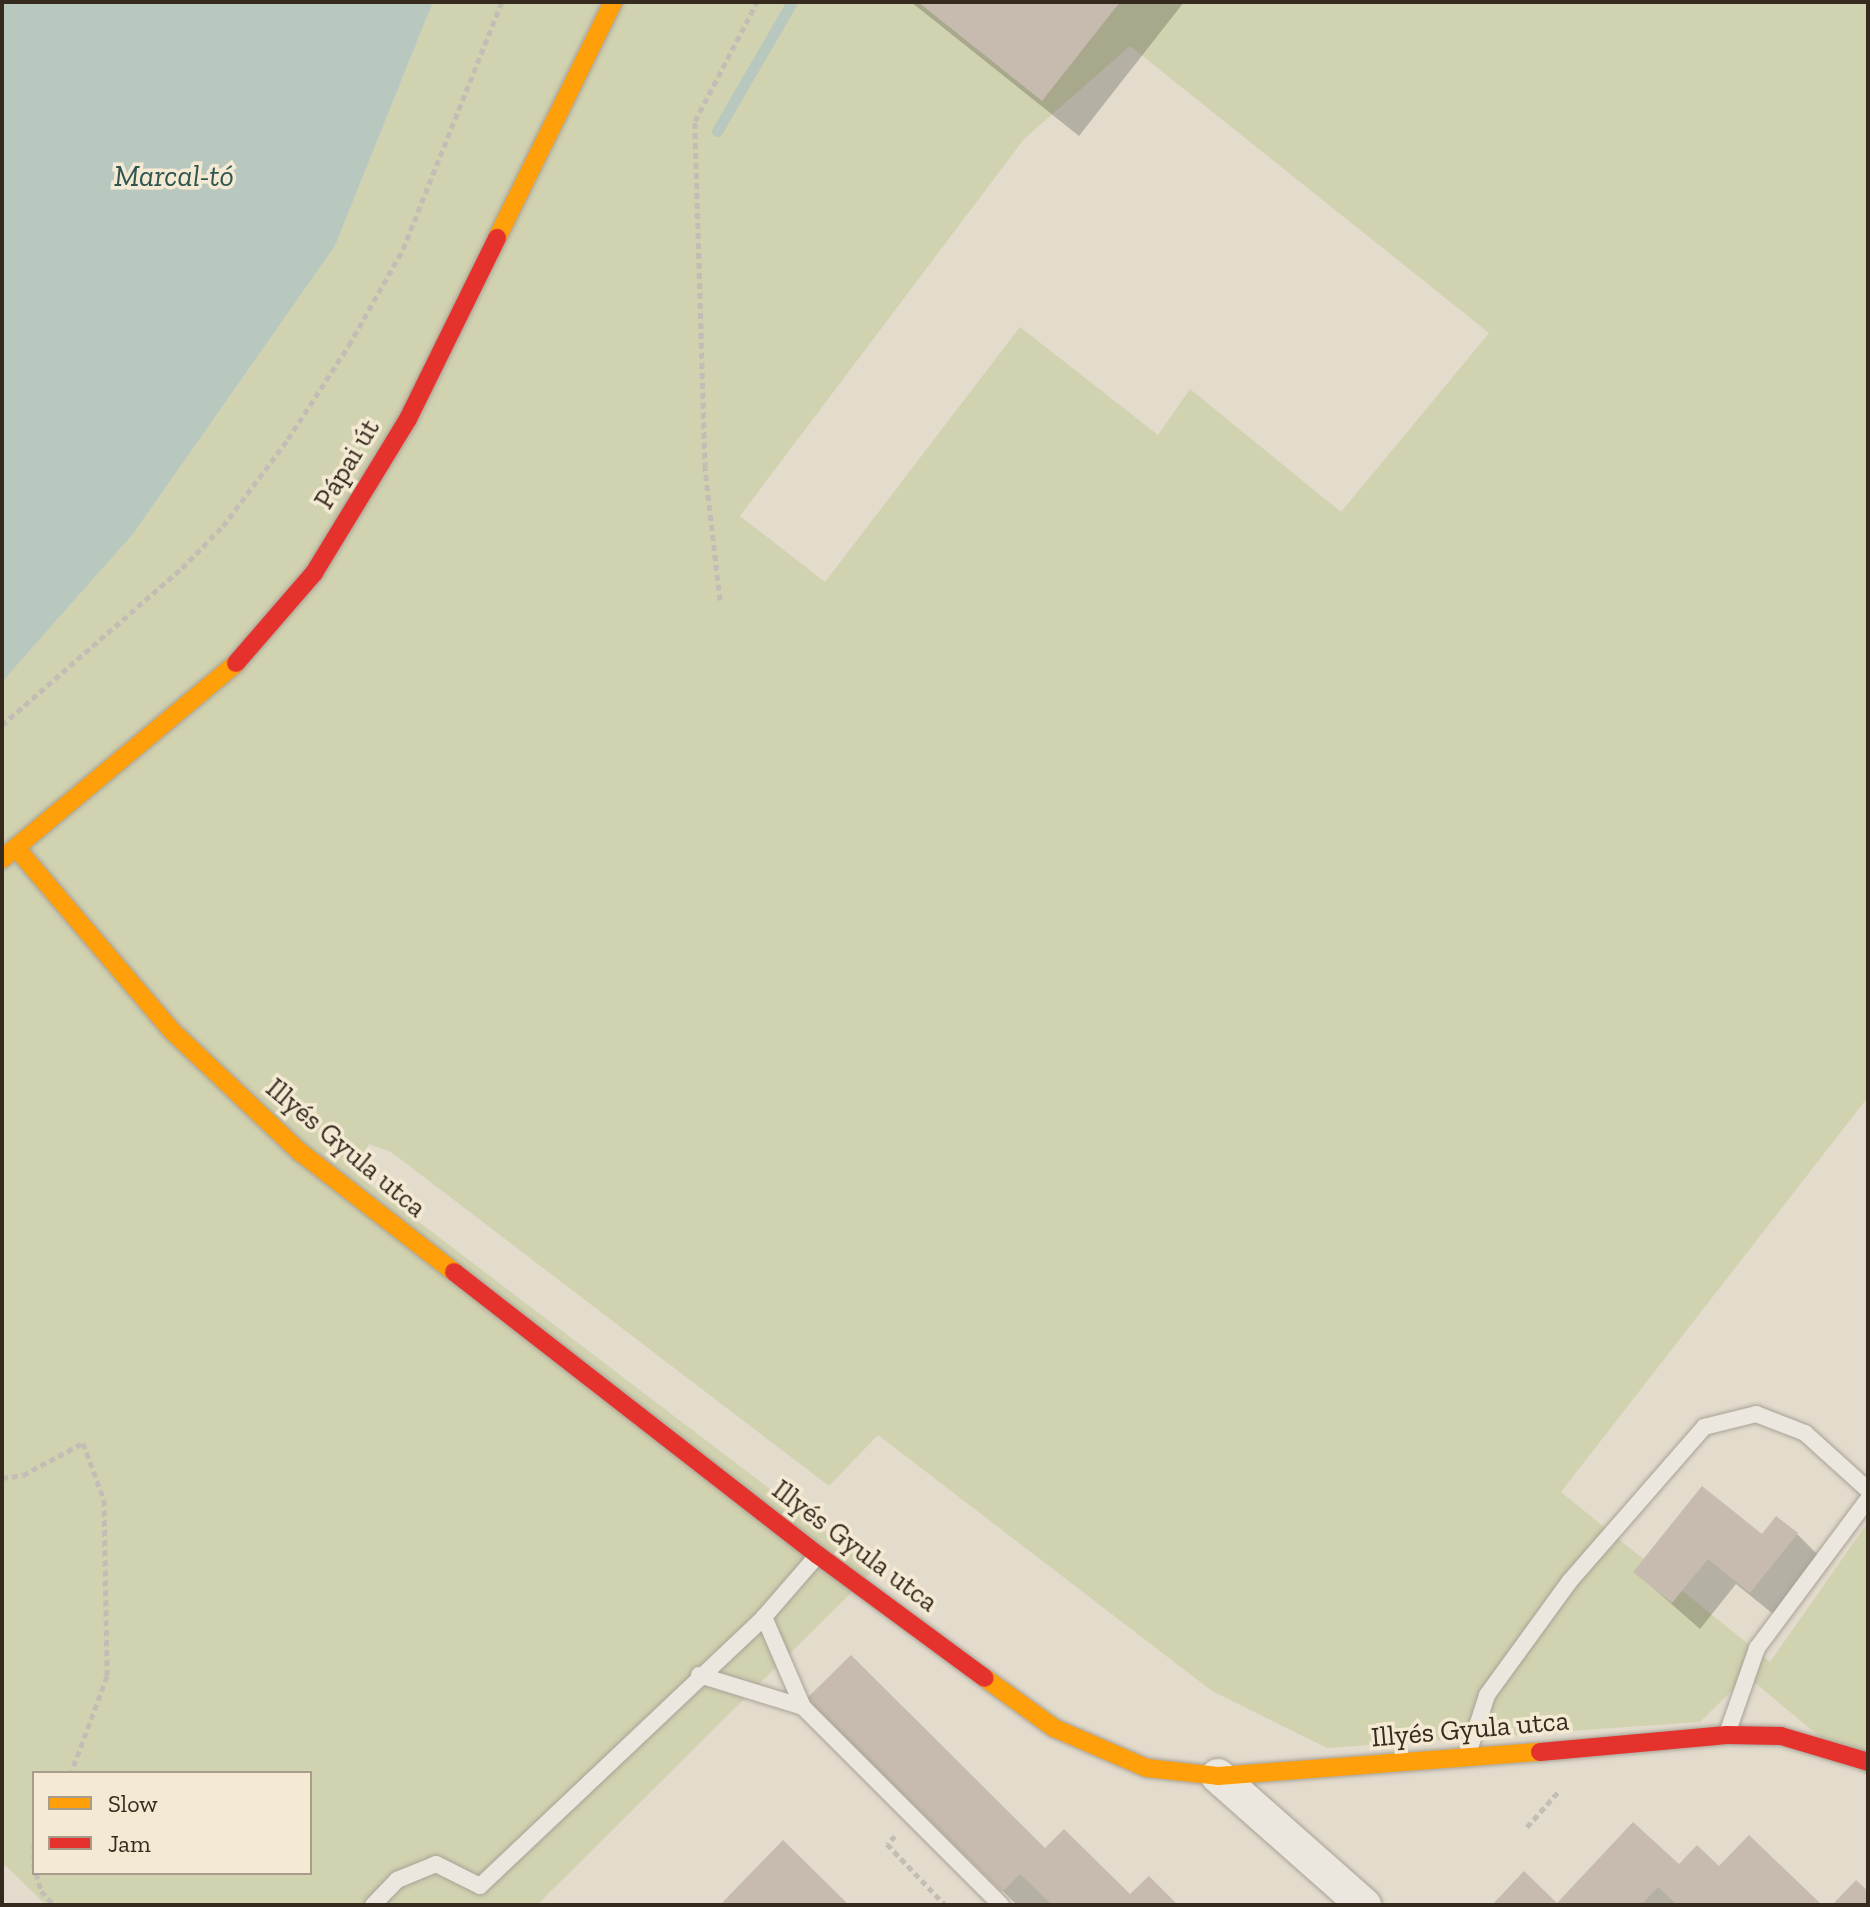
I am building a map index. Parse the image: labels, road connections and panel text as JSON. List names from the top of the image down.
{
  "streets": {
    "street": ["Pápai út", "Illyés Gyula utca"]
  },
  "crossings": [
    ["Pápai út", "Illyés Gyula utca"]
  ],
  "water": ["Marcal-tó"],
  "legend": ["Slow", "Jam"]
}
